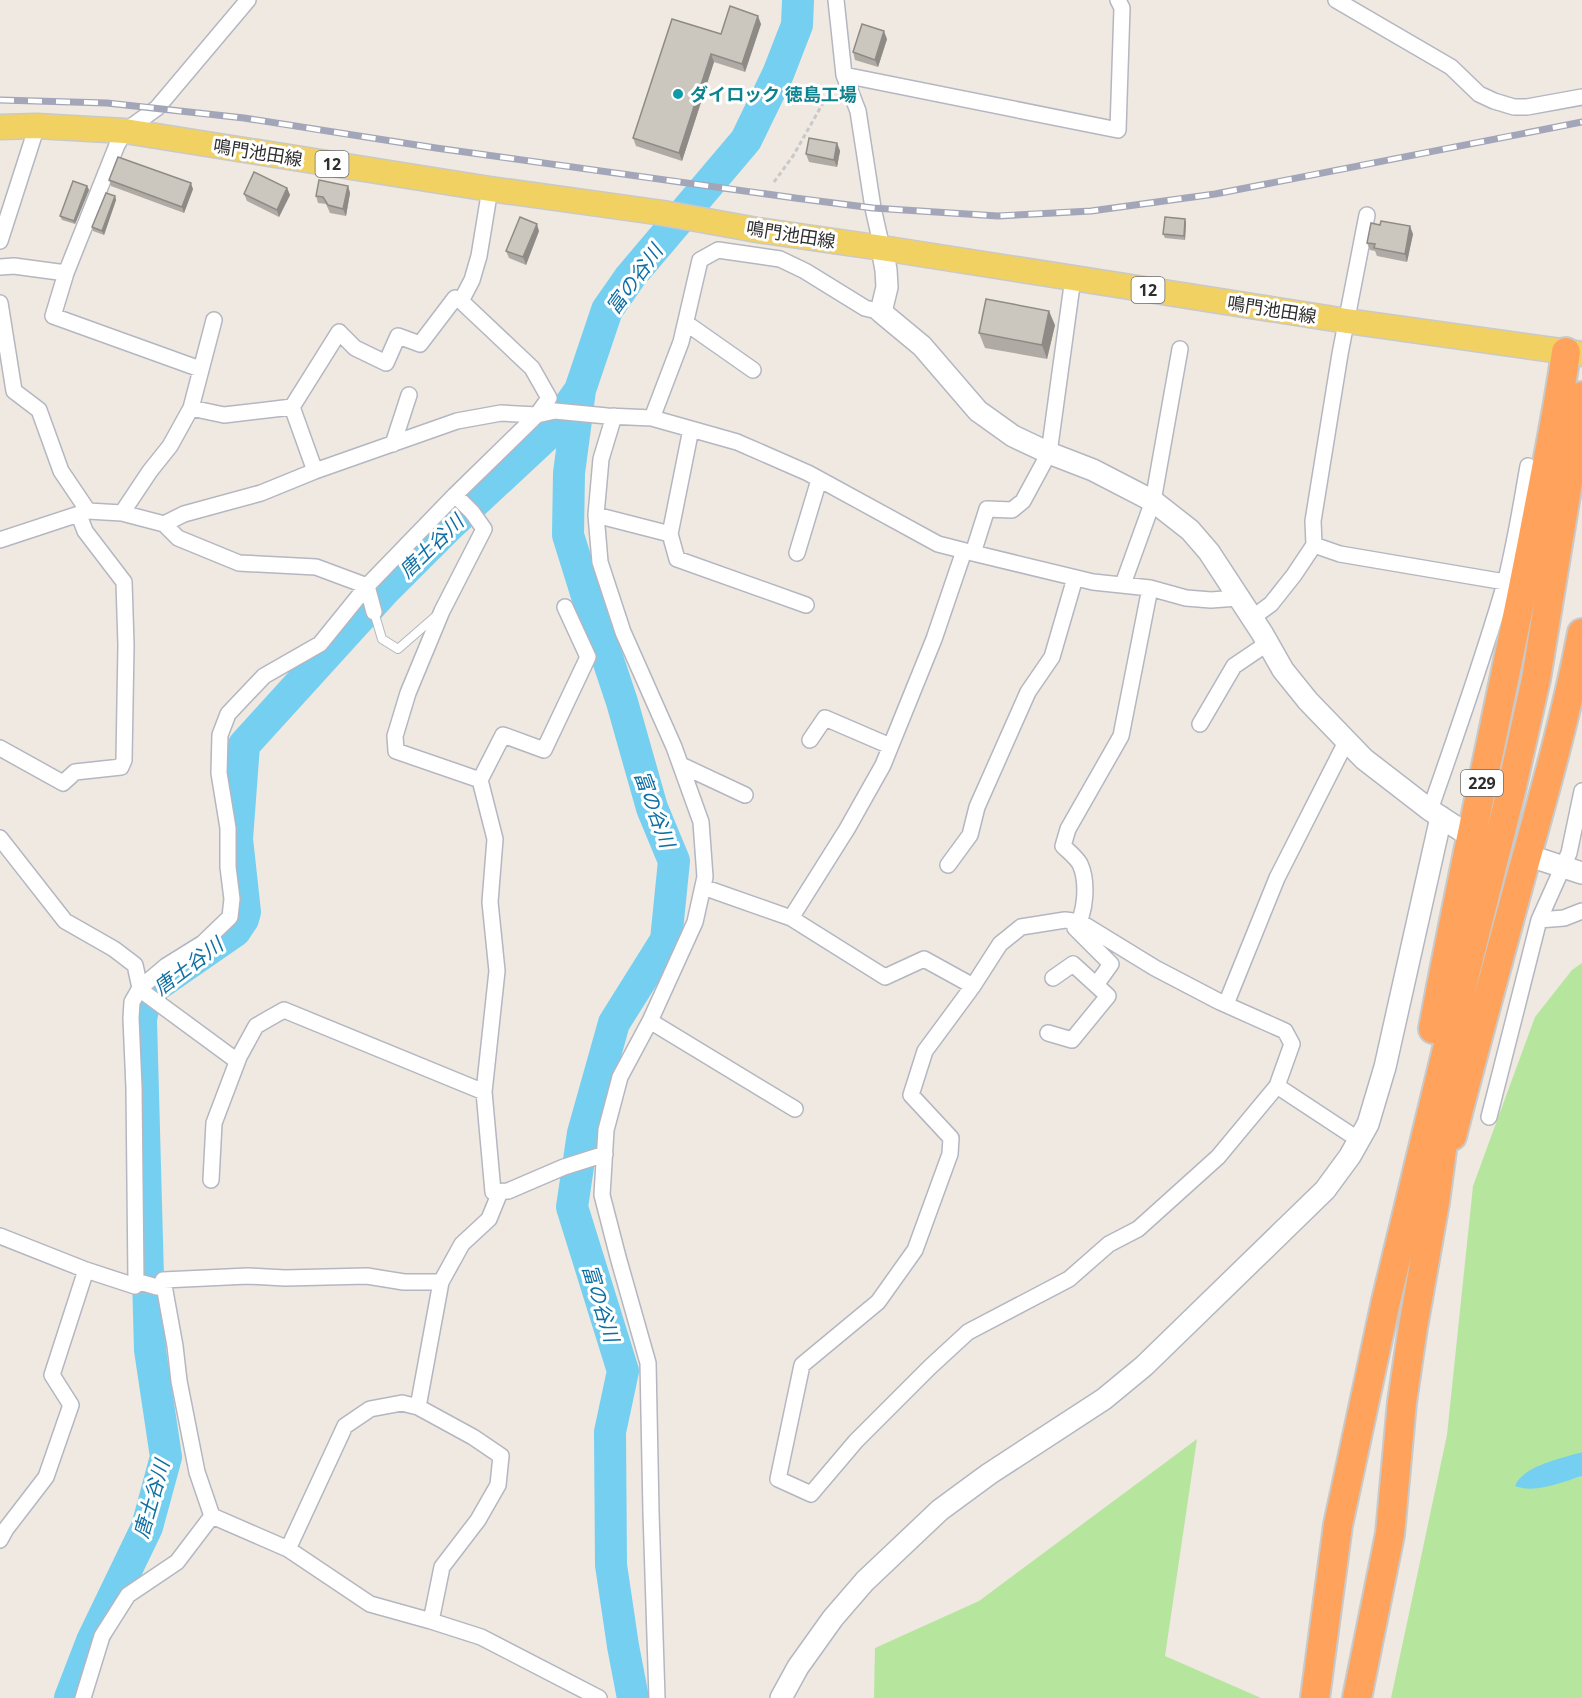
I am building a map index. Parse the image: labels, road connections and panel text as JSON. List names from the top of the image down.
{
  "streets": {
    "highway": ["229"],
    "main road": ["鳴門池田線", "12"]
  },
  "crossings": [
    ["鳴門池田線", "229"]
  ],
  "water": ["富の谷川", "唐土谷川"],
  "places": ["ダイロック 徳島工場"]
}
